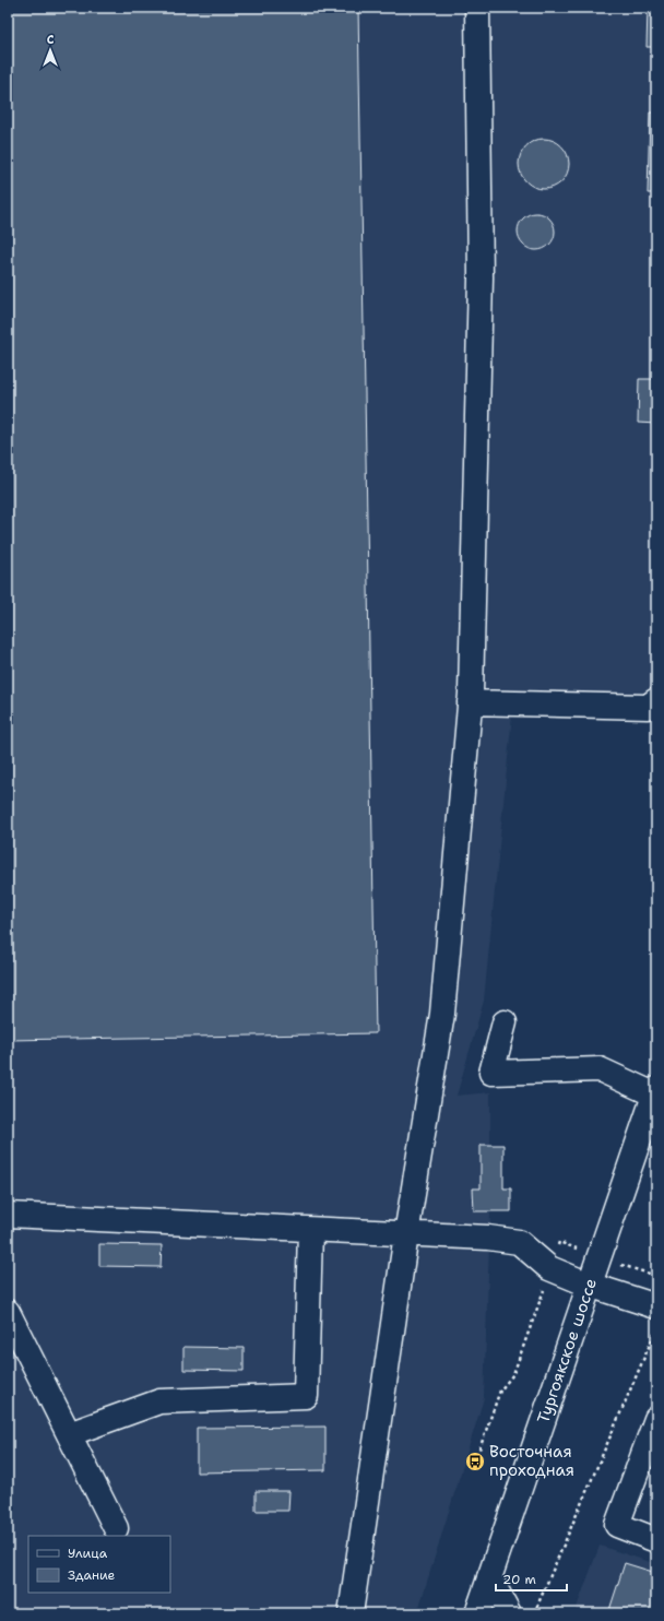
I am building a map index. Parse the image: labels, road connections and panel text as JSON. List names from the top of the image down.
{
  "streets": {
    "main road": ["Тургоякское шоссе"]
  },
  "places": {
    "bus stop": ["Восточная проходная"]
  },
  "legend": ["Улица", "Здание"],
  "scale_bar": "20 m",
  "north": "top"
}
